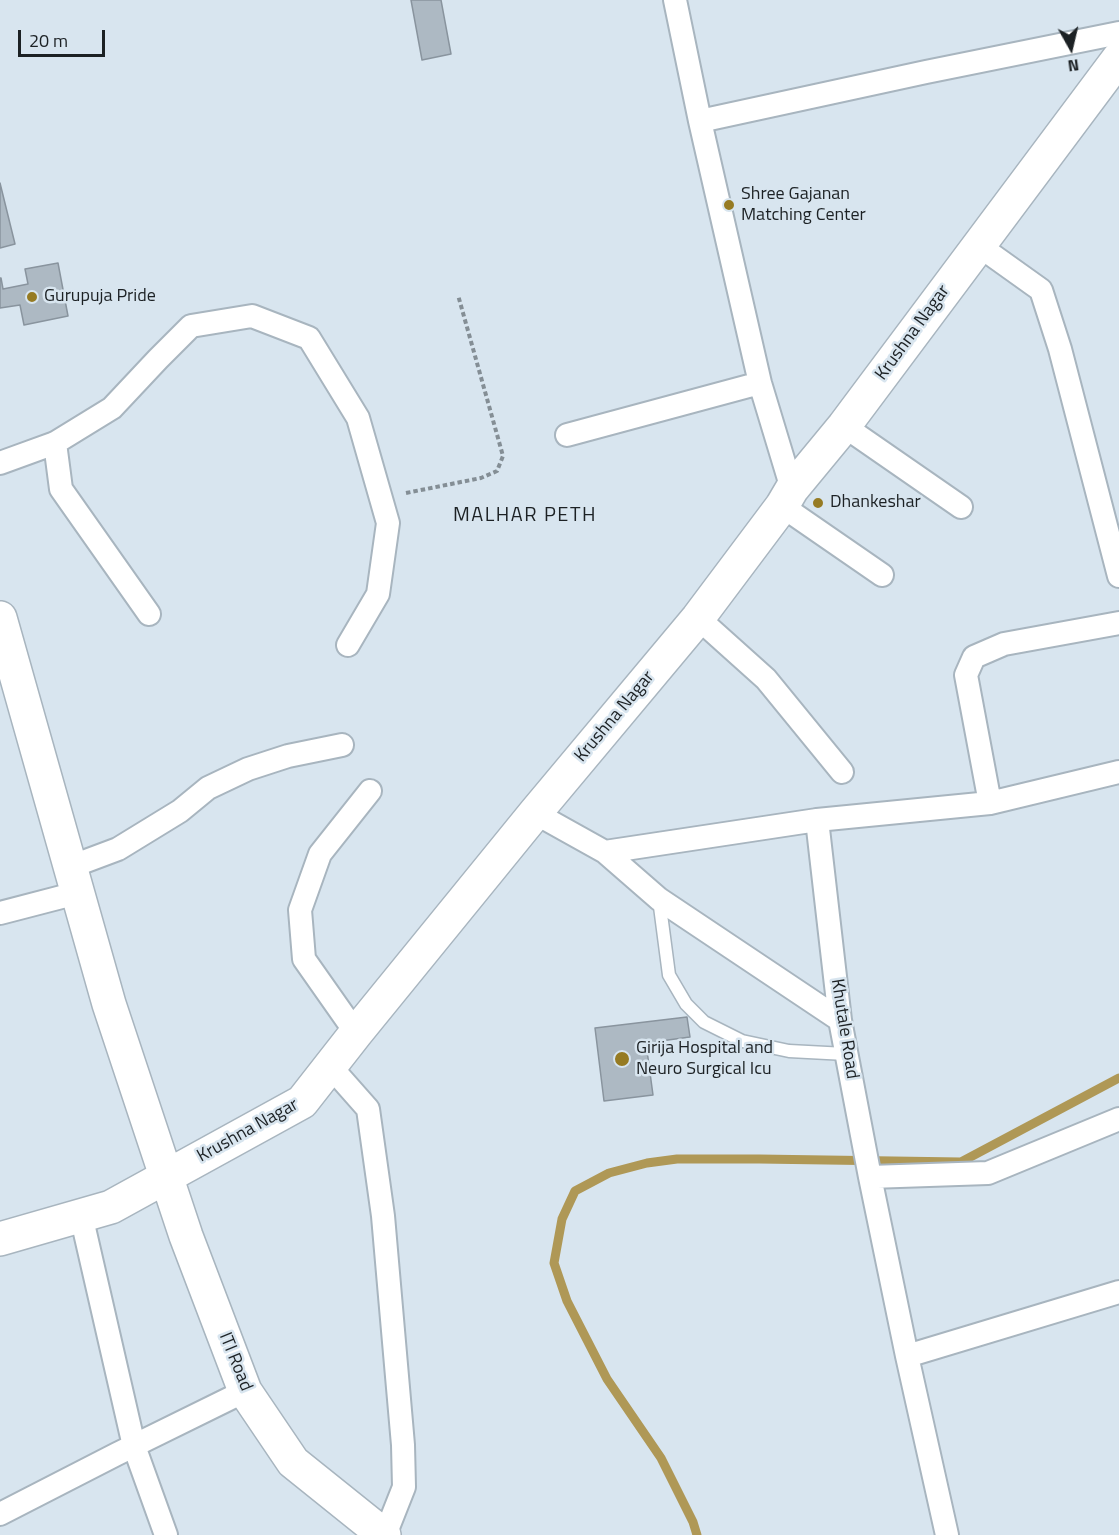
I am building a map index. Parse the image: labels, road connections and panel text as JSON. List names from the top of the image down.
{
  "streets": {
    "main road": ["Krushna Nagar", "ITI Road"],
    "street": ["Khutale Road"]
  },
  "crossings": [
    ["Krushna Nagar", "ITI Road"]
  ],
  "districts": ["MALHAR PETH"],
  "places": [
    "Shree Gajanan Matching Center",
    "Gurupuja Pride",
    "Dhankeshar",
    "Girija Hospital and Neuro Surgical Icu"
  ],
  "scale_bar": "20 m",
  "north": "bottom"
}
